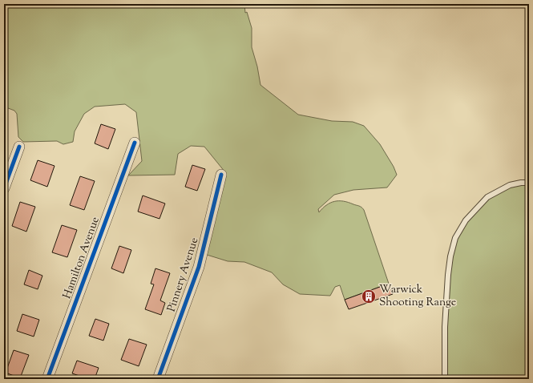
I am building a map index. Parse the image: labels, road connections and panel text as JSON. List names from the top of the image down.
{
  "streets": {
    "street": ["Hamilton Avenue", "Pinnery Avenue"]
  },
  "places": {
    "building": ["Warwick Shooting Range"]
  }
}
